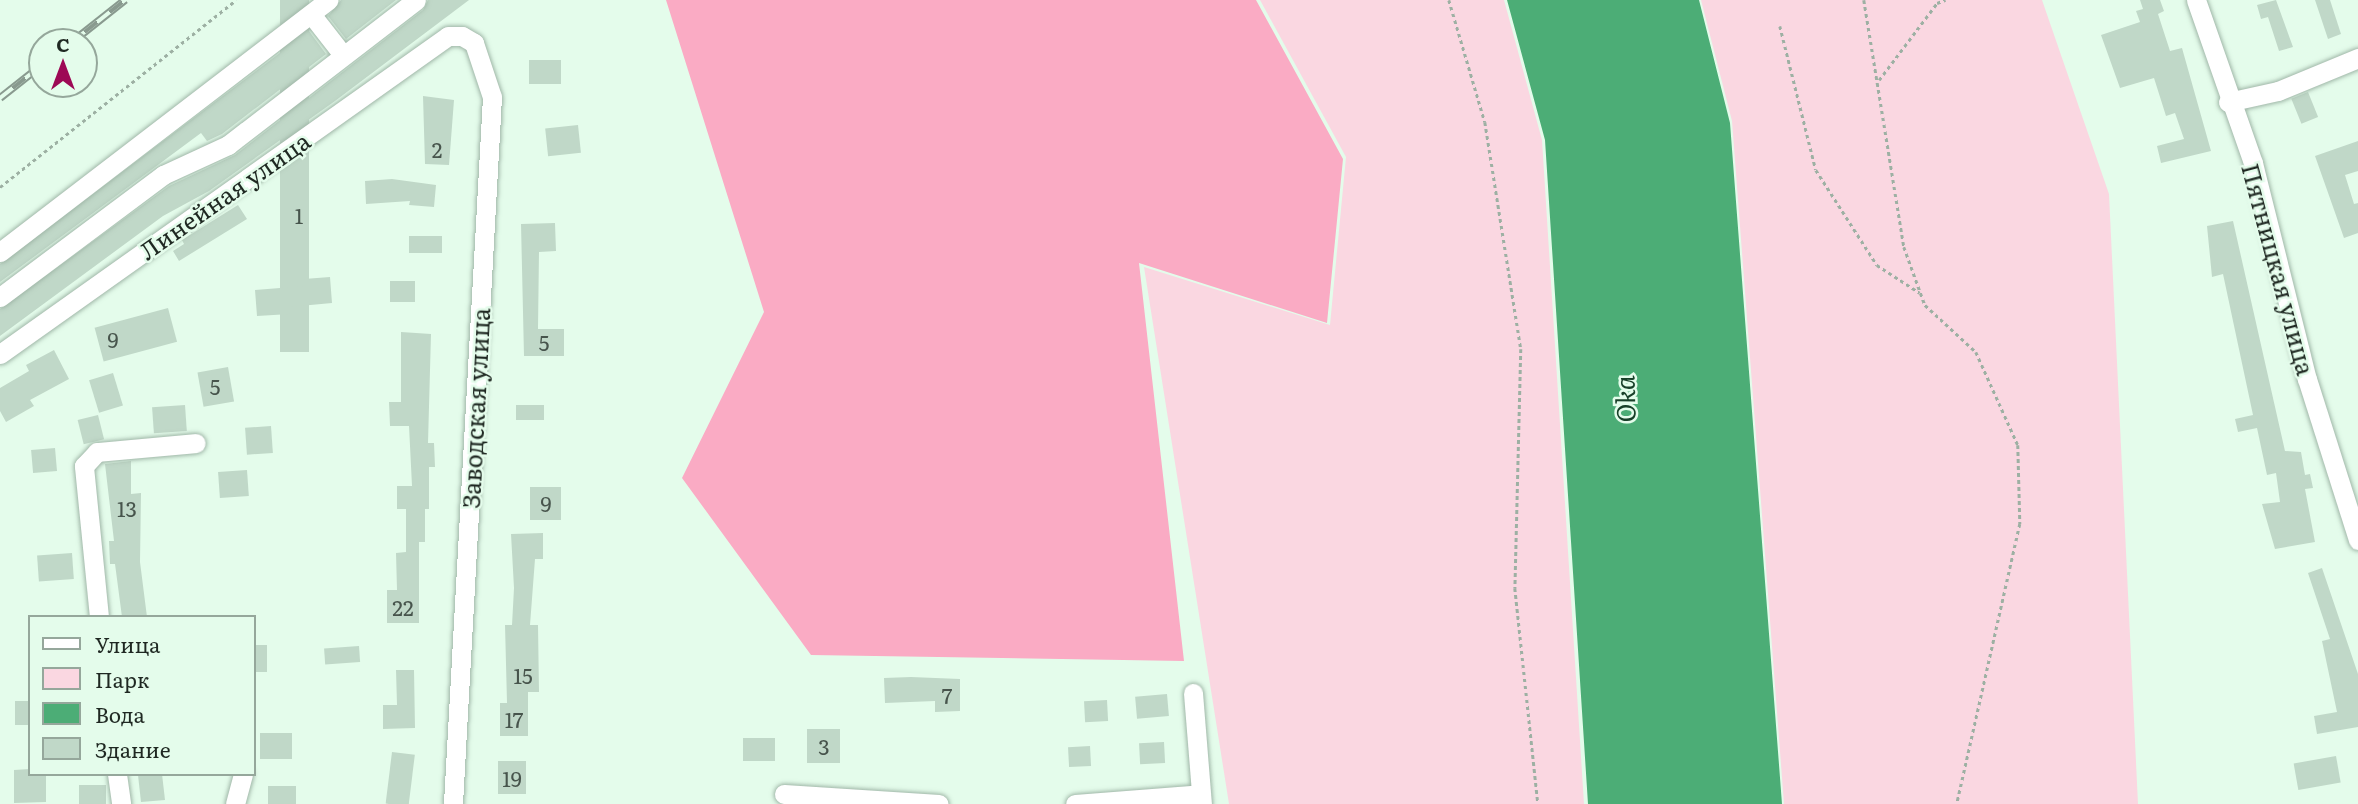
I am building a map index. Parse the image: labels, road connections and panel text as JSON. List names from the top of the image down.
{
  "streets": {
    "street": ["Линейная улица", "Пятницкая улица", "Заводская улица"]
  },
  "crossings": [
    ["Линейная улица", "Заводская улица"]
  ],
  "water": ["Oka"],
  "house_numbers": [
    "2",
    "1",
    "9",
    "5",
    "5",
    "9",
    "13",
    "22",
    "15",
    "7",
    "17",
    "3",
    "19"
  ],
  "legend": [
    "Улица",
    "Парк",
    "Вода",
    "Здание"
  ],
  "north": "top"
}
